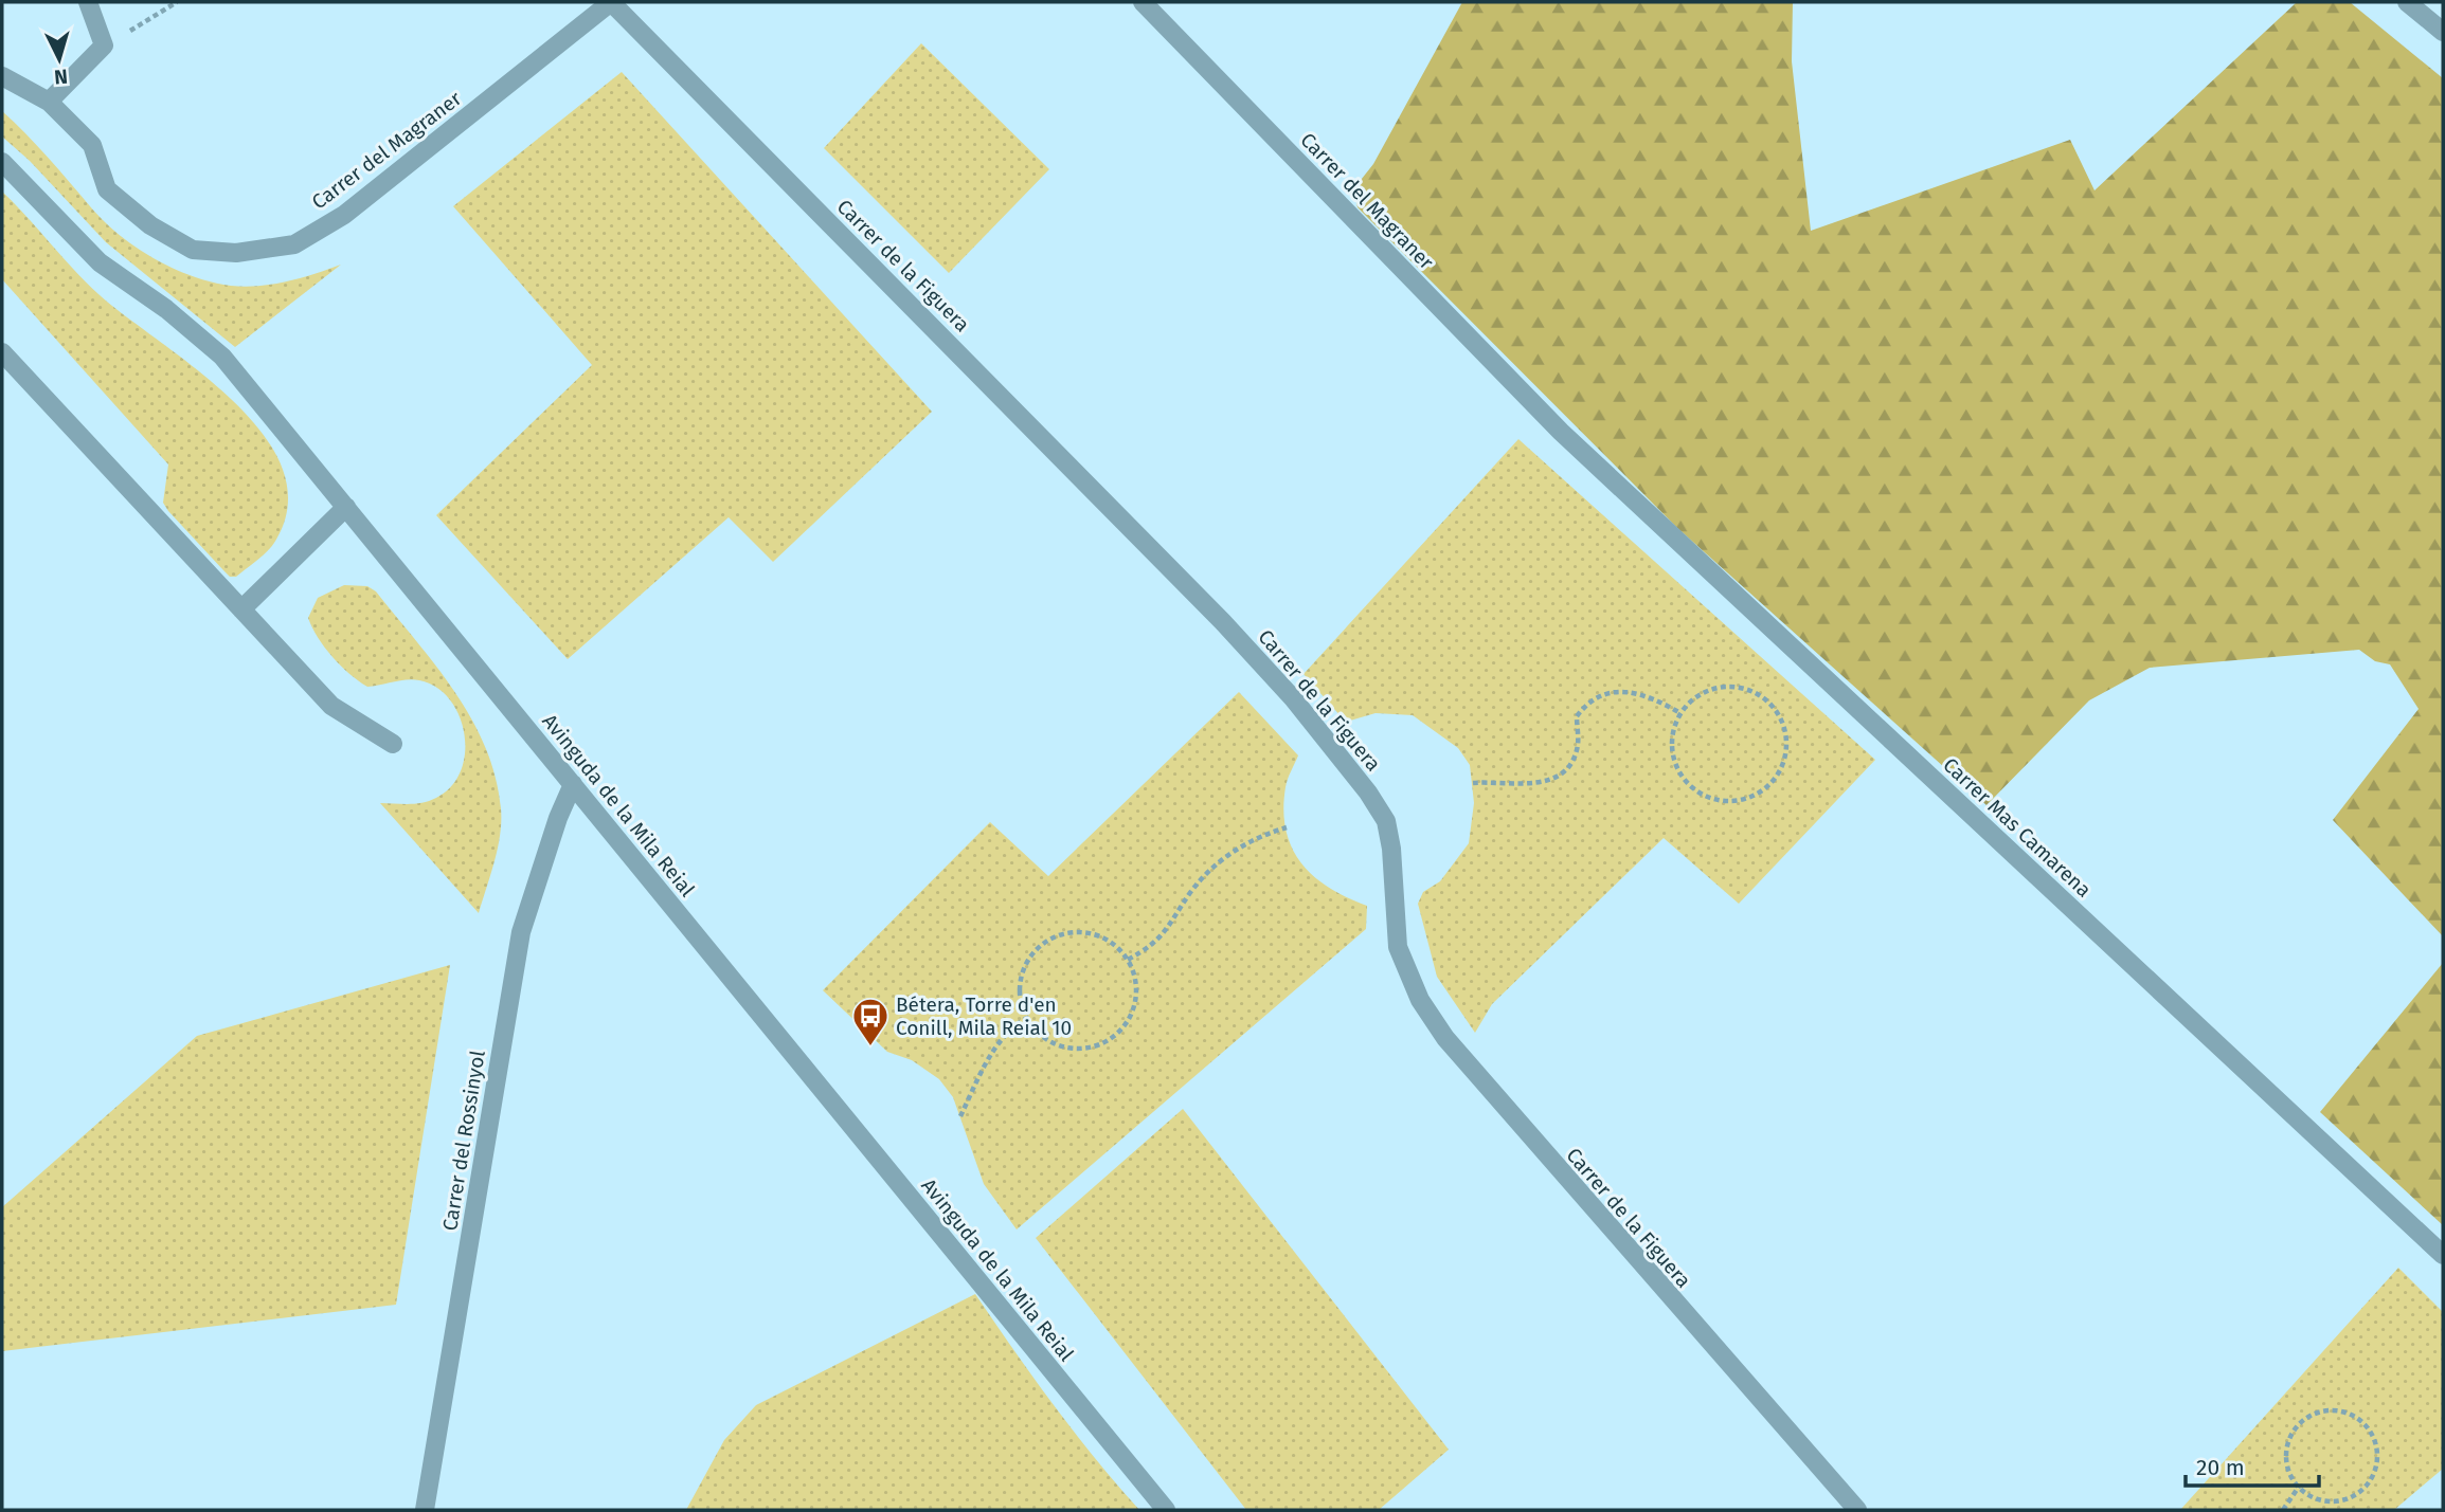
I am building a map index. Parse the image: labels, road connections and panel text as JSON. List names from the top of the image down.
{
  "streets": {
    "street": [
      "Carrer del Magraner",
      "Carrer de la Figuera",
      "Avinguda de la Mila Reial",
      "Carrer Mas Camarena",
      "Carrer del Rossinyol"
    ]
  },
  "crossings": [
    ["Carrer del Magraner", "Carrer de la Figuera"],
    ["Carrer del Magraner", "Carrer Mas Camarena"],
    ["Avinguda de la Mila Reial", "Carrer del Rossinyol"]
  ],
  "places": {
    "bus stop": ["Bétera, Torre d'en Conill, Mila Reial 10"]
  },
  "scale_bar": "20 m",
  "north": "bottom"
}
